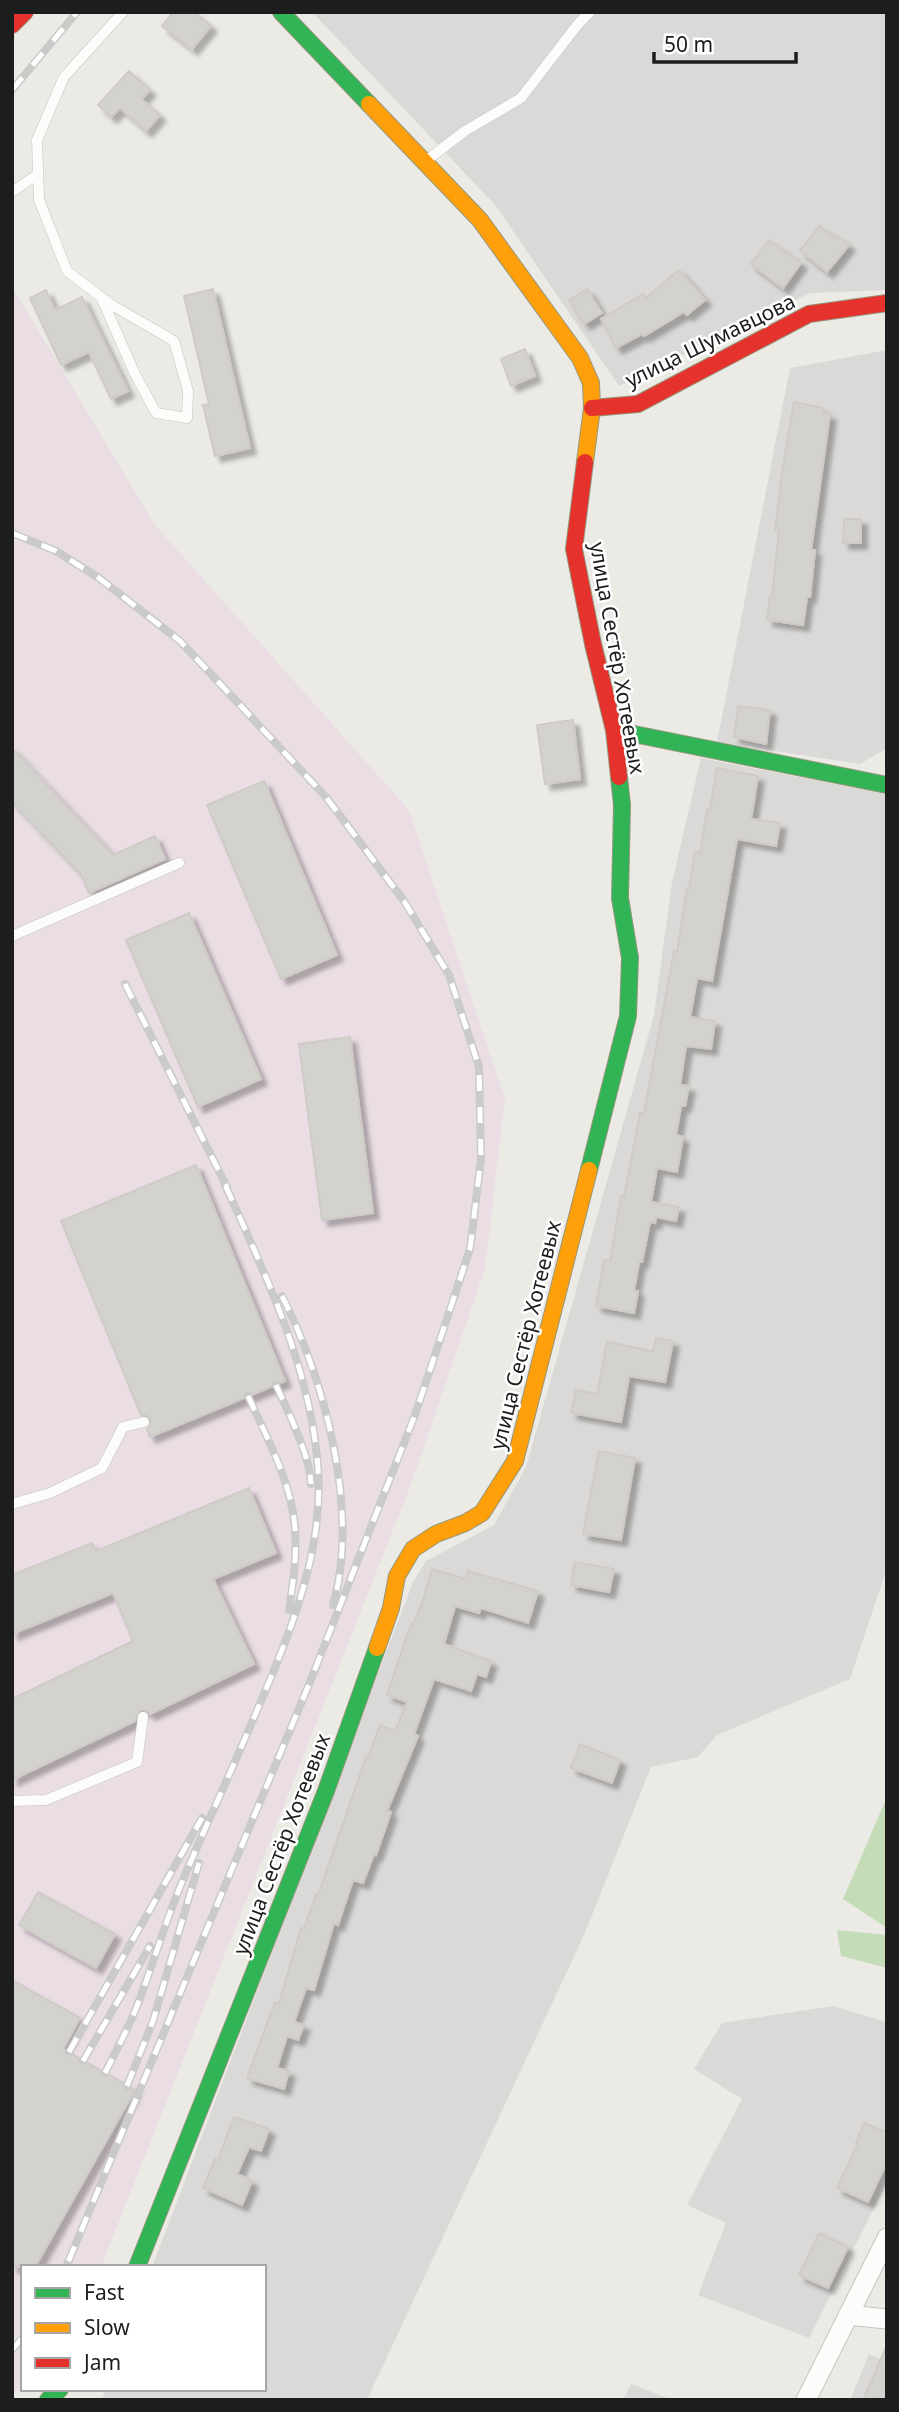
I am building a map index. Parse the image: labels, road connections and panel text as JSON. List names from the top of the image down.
{
  "streets": {
    "street": ["улица Шумавцова", "улица Сестёр Хотеевых"]
  },
  "crossings": [
    ["улица Шумавцова", "улица Сестёр Хотеевых"]
  ],
  "legend": ["Fast", "Slow", "Jam"],
  "scale_bar": "50 m"
}
